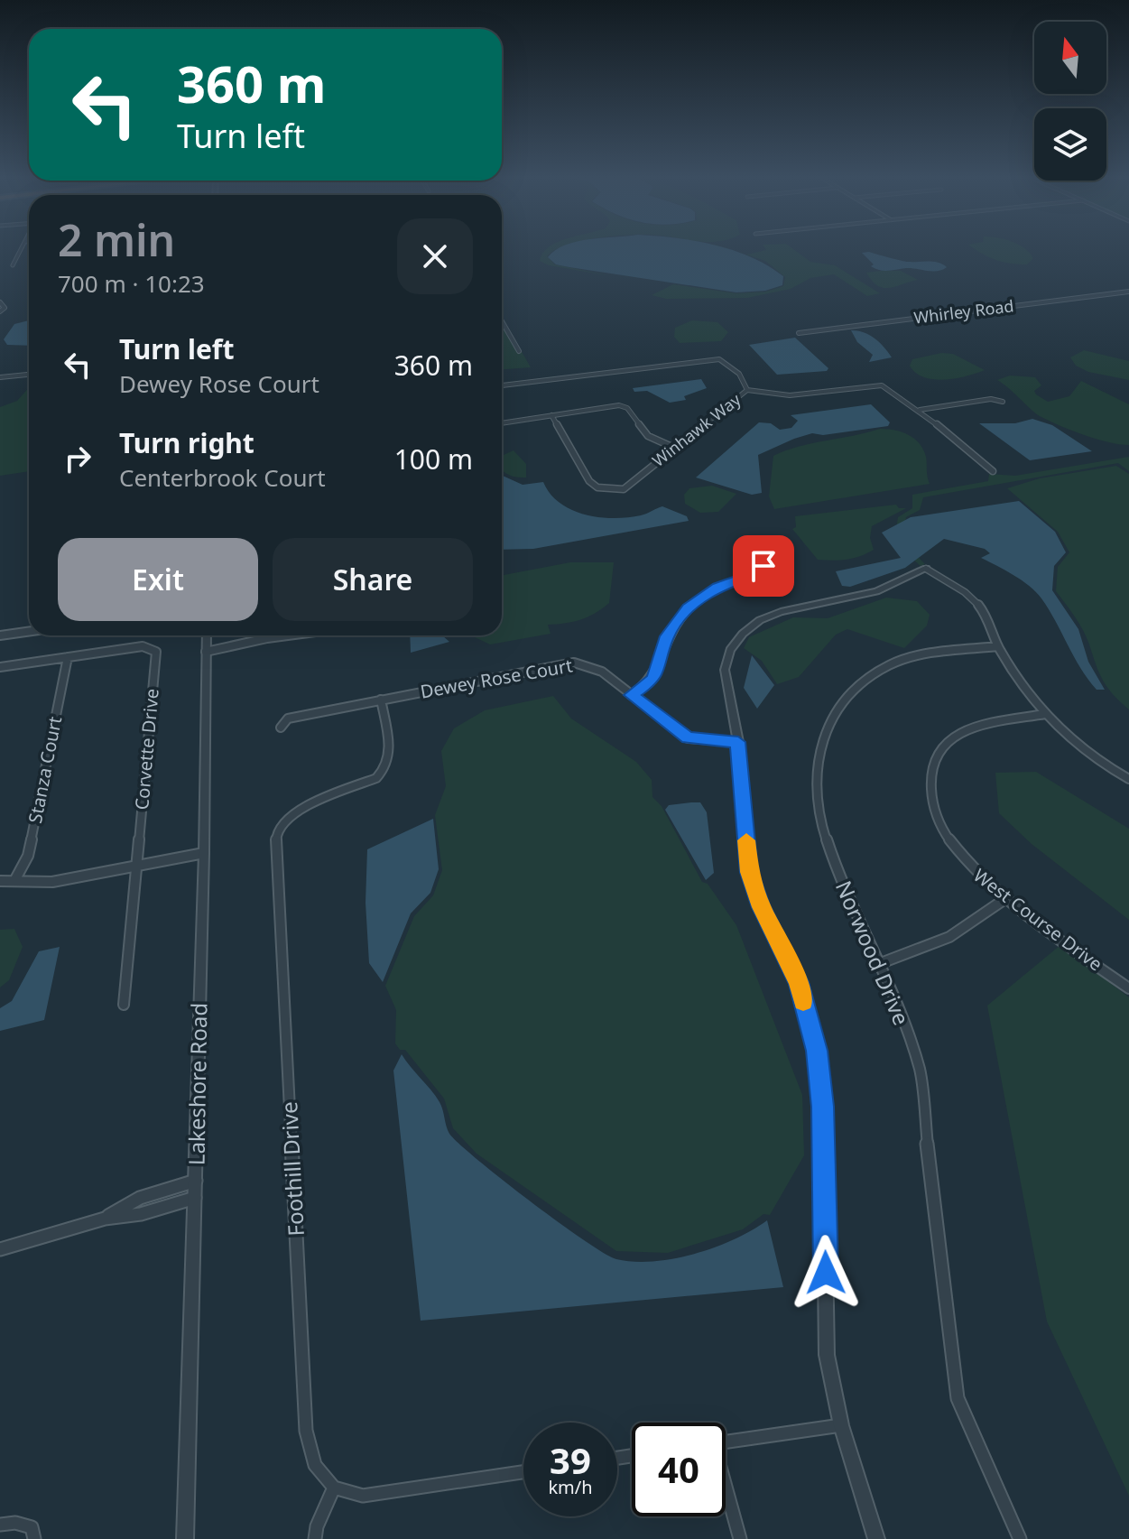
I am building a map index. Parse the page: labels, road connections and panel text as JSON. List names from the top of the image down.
{
  "streets": {
    "street": [
      "Whirley Road",
      "Winhawk Way",
      "Dewey Rose Court",
      "Corvette Drive",
      "Stanza Court",
      "West Course Drive",
      "Norwood Drive",
      "Lakeshore Road",
      "Foothill Drive"
    ]
  },
  "crossings": [
    ["Dewey Rose Court", "Foothill Drive"],
    ["Corvette Drive", "Stanza Court"]
  ],
  "north": "top",
  "page": {
    "turn": ["360 m", "Turn left"],
    "heading": ["2 min", "700 m · 10:23"],
    "list": [
      {
        "name": "Turn left",
        "note": "Dewey Rose Court",
        "value": "360 m"
      },
      {
        "name": "Turn right",
        "note": "Centerbrook Court",
        "value": "100 m"
      }
    ],
    "buttons": ["Exit", "Share"],
    "speed": "39 km/h",
    "limit": "40"
  }
}
